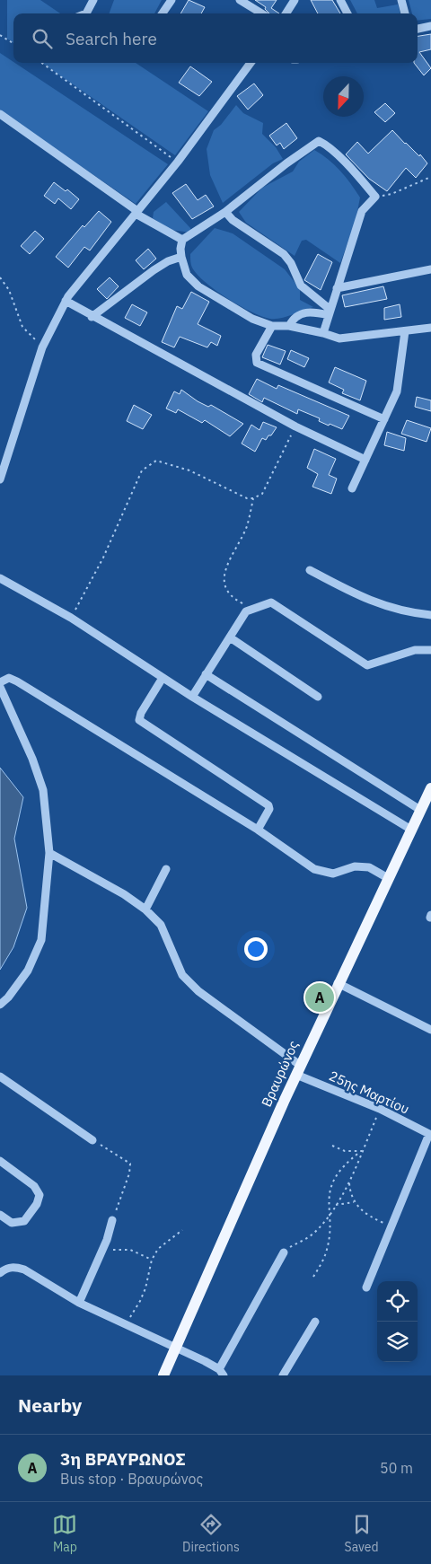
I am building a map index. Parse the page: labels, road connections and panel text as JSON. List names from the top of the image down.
{
  "streets": {
    "main road": ["Βραυρώνος"],
    "street": ["25ης Μαρτίου"]
  },
  "crossings": [
    ["Βραυρώνος", "25ης Μαρτίου"]
  ],
  "north": "bottom",
  "page": {
    "search": "Search here",
    "pins": "A",
    "heading": "Nearby",
    "list": [
      {
        "mark": "A",
        "name": "3η ΒΡΑΥΡΩΝΟΣ",
        "note": "Bus stop · Βραυρώνος",
        "value": "50 m"
      }
    ],
    "nav": ["Map", "Directions", "Saved"]
  }
}
